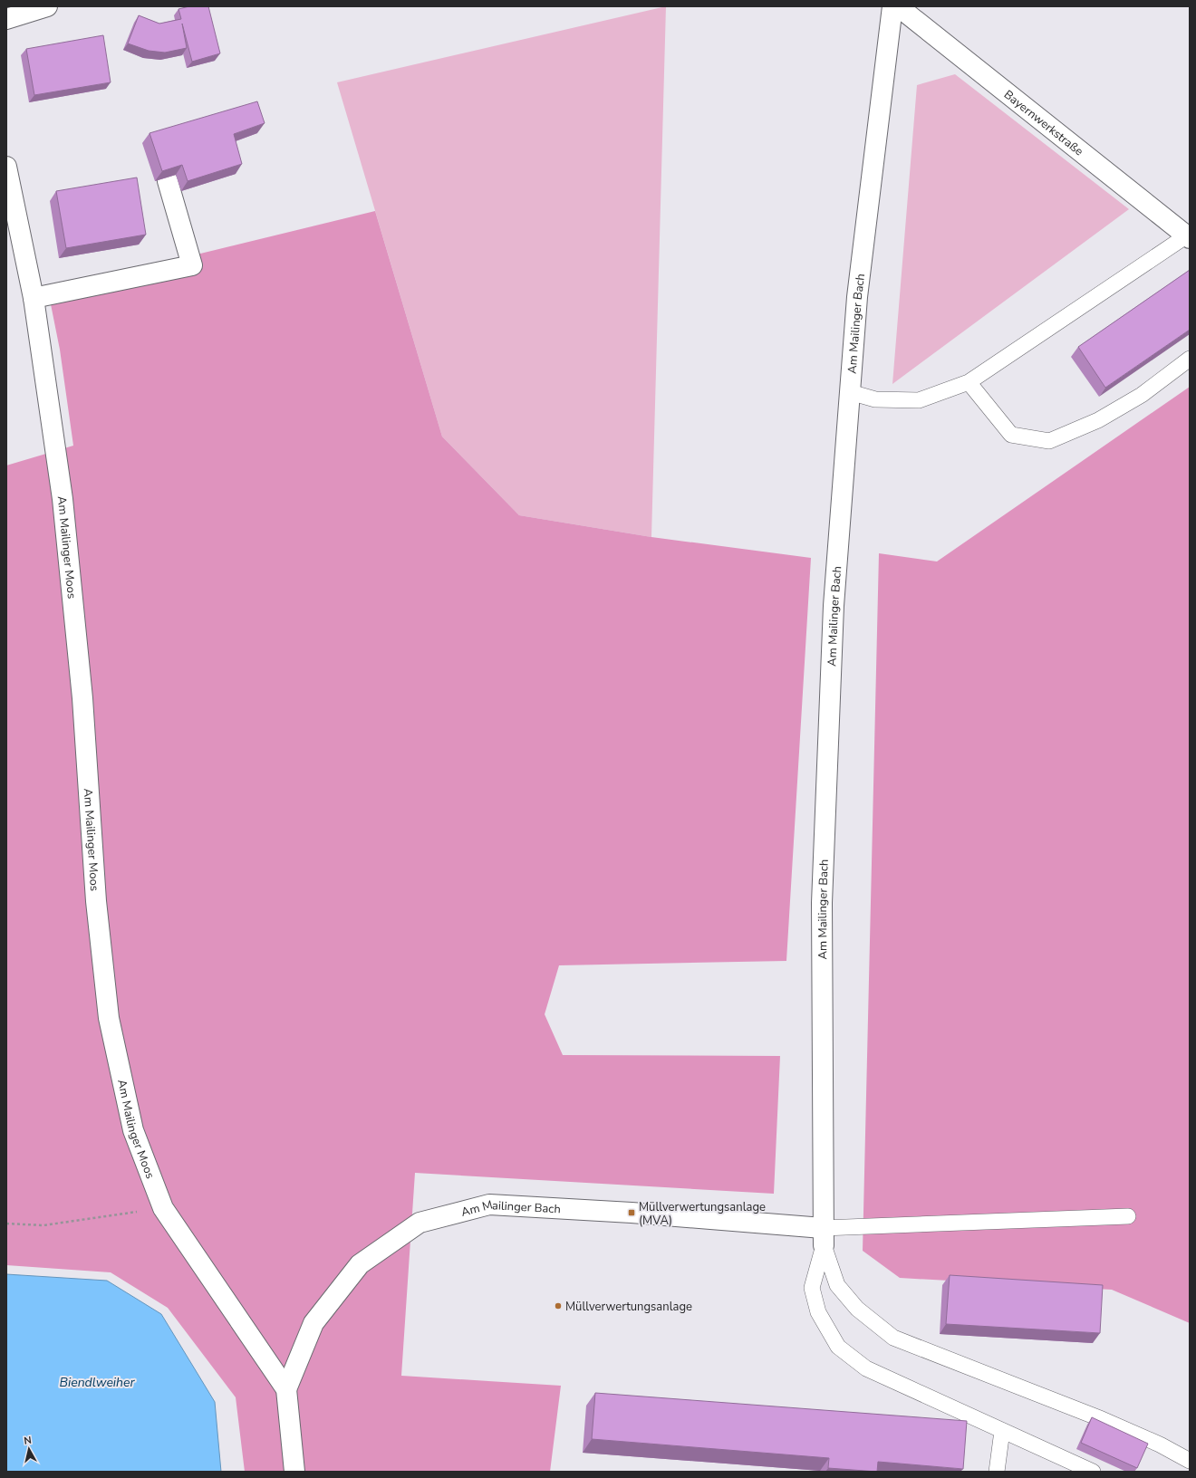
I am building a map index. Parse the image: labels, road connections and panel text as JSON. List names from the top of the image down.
{
  "streets": {
    "street": ["Bayernwerkstraße", "Am Mailinger Bach", "Am Mailinger Moos"]
  },
  "crossings": [
    ["Am Mailinger Bach", "Am Mailinger Moos"]
  ],
  "water": ["Biendlweiher"],
  "places": {
    "transit": ["Müllverwertungsanlage (MVA)"],
    "other": ["Müllverwertungsanlage"]
  },
  "north": "top"
}
